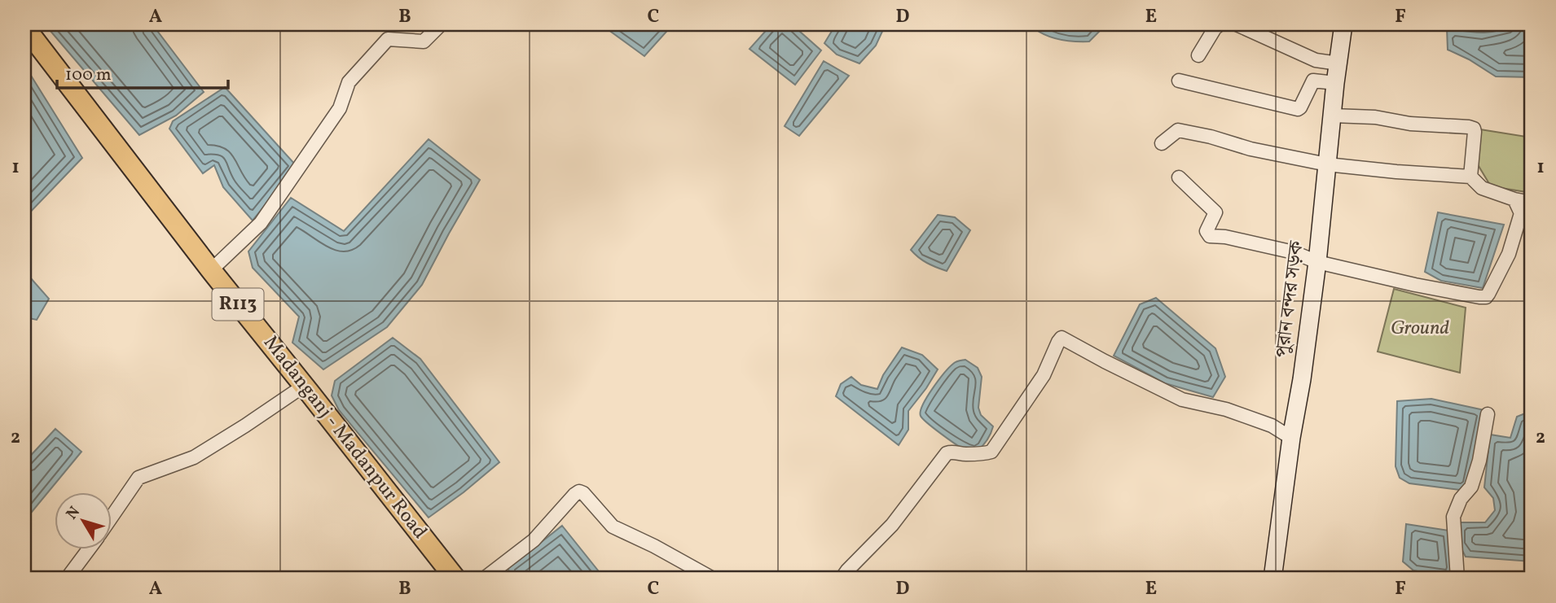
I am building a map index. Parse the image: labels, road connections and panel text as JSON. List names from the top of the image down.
{
  "streets": {
    "main road": ["R113", "Madanganj - Madanpur Road"],
    "street": ["পুরান বন্দর সড়ক"]
  },
  "parks": ["Ground"],
  "scale_bar": "100 m",
  "north": "top left",
  "grid": {
    "columns": [
      "A",
      "B",
      "C",
      "D",
      "E",
      "F"
    ],
    "rows": ["1", "2"]
  }
}
